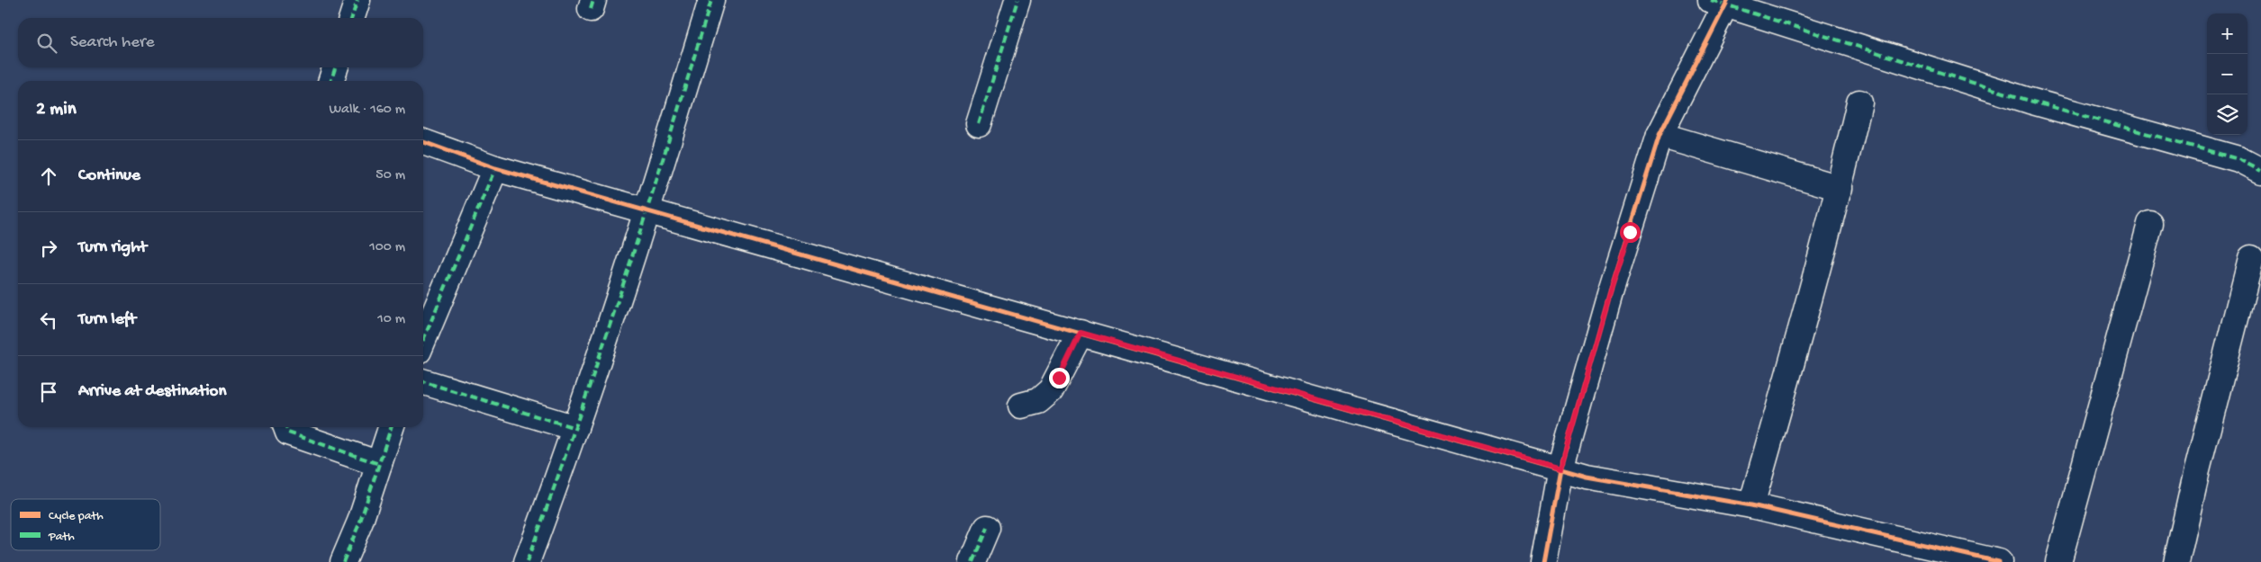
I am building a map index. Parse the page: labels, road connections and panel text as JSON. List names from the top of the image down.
{
  "legend": ["Cycle path", "Path"],
  "page": {
    "map_buttons": ["+", "−"],
    "search": "Search here",
    "heading": ["2 min", "Walk · 160 m"],
    "list": [
      ["Continue", "50 m"],
      ["Turn right", "100 m"],
      ["Turn left", "10 m"],
      "Arrive at destination"
    ]
  }
}
